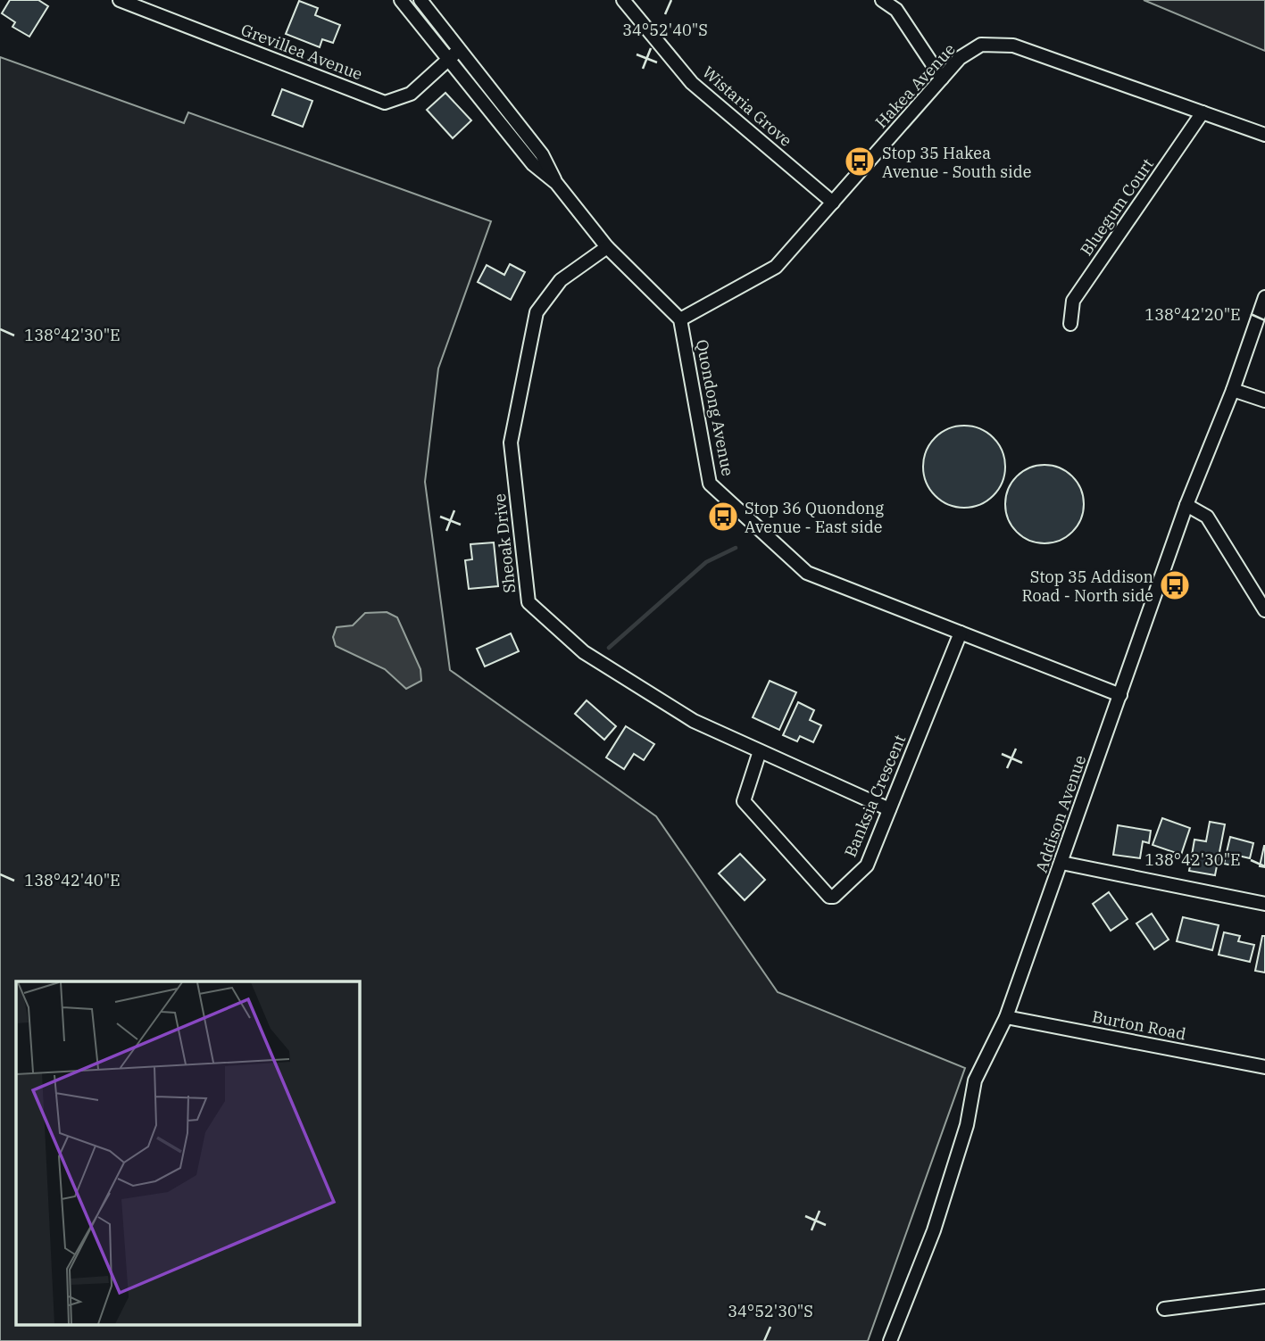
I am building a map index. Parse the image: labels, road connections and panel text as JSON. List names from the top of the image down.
{
  "streets": {
    "street": [
      "Grevillea Avenue",
      "Hakea Avenue",
      "Wistaria Grove",
      "Bluegum Court",
      "Quondong Avenue",
      "Sheoak Drive",
      "Banksia Crescent",
      "Addison Avenue",
      "Burton Road"
    ]
  },
  "crossings": [
    ["Hakea Avenue", "Wistaria Grove"],
    ["Hakea Avenue", "Bluegum Court"],
    ["Hakea Avenue", "Quondong Avenue"],
    ["Quondong Avenue", "Banksia Crescent"],
    ["Quondong Avenue", "Addison Avenue"],
    ["Sheoak Drive", "Banksia Crescent"],
    ["Addison Avenue", "Burton Road"]
  ],
  "places": {
    "bus stop": ["Stop 35 Hakea Avenue - South side", "Stop 36 Quondong Avenue - East side", "Stop 35 Addison Road - North side"]
  },
  "coordinates": [
    "34°52'40\"S",
    "138°42'20\"E",
    "138°42'30\"E",
    "138°42'40\"E",
    "34°52'30\"S"
  ]
}
